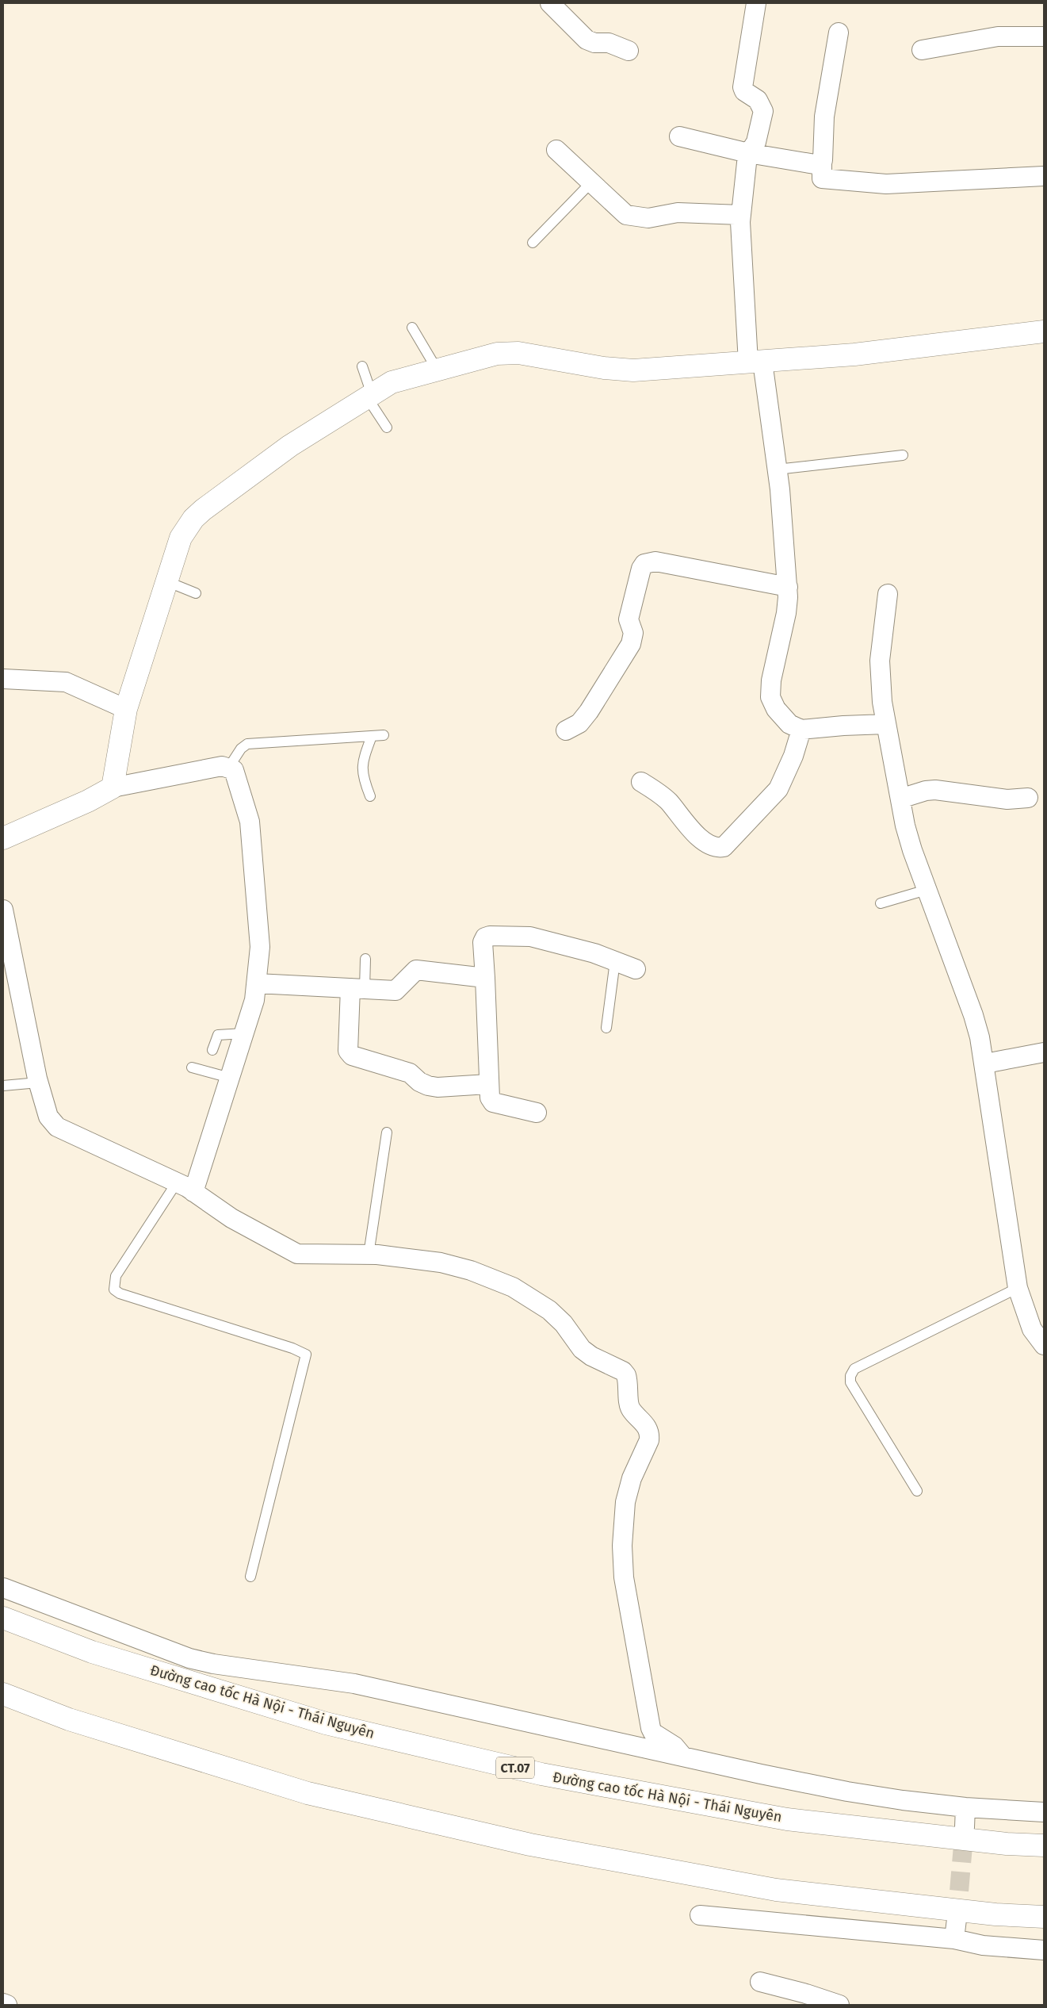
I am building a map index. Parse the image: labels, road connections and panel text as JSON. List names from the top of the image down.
{
  "streets": {
    "main road": ["Đường cao tốc Hà Nội - Thái Nguyên", "CT.07"]
  }
}
